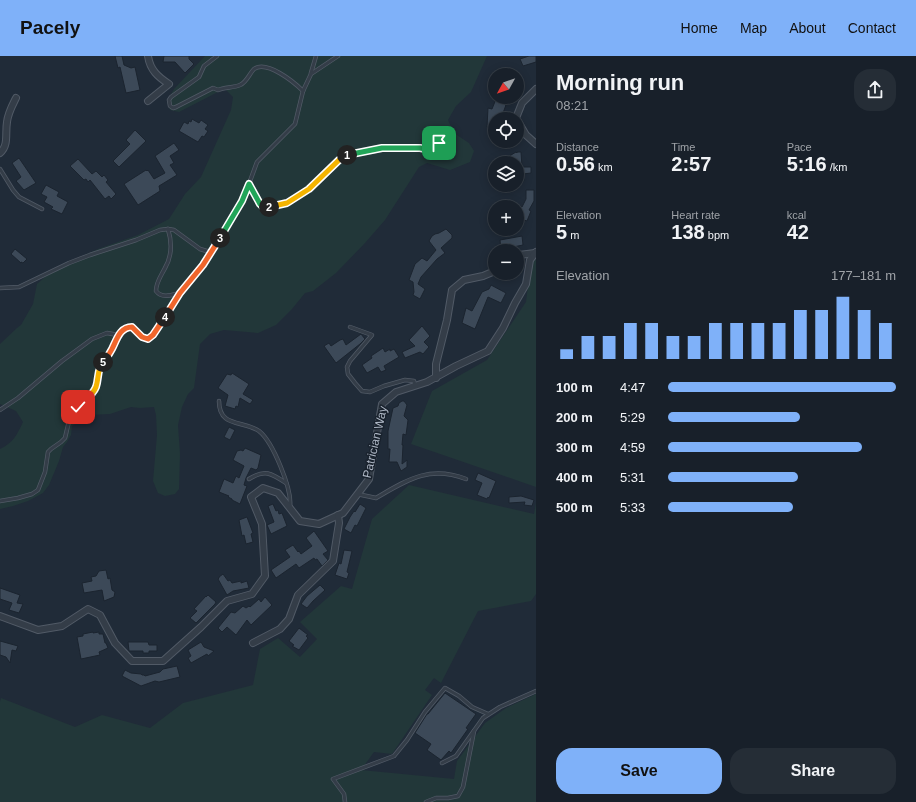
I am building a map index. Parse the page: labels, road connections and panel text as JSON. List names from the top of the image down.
{
  "streets": {
    "street": ["Patrician Way"]
  },
  "north": "bottom left",
  "page": {
    "header": "Pacely",
    "nav": [
      "Home",
      "Map",
      "About",
      "Contact"
    ],
    "heading": ["Morning run", "08:21"],
    "map_buttons": ["+", "−"],
    "stats": [
      ["Distance", "0.56 km"],
      ["Time", "2:57"],
      ["Pace", "5:16 /km"],
      ["Elevation", "5 m"],
      ["Heart rate", "138 bpm"],
      ["kcal", "42"]
    ],
    "pins": [
      "1",
      "2",
      "3",
      "4",
      "5"
    ],
    "chart": ["Elevation", "177–181 m"],
    "list": [
      {
        "name": "100 m",
        "note": "4:47"
      },
      {
        "name": "200 m",
        "note": "5:29"
      },
      {
        "name": "300 m",
        "note": "4:59"
      },
      {
        "name": "400 m",
        "note": "5:31"
      },
      {
        "name": "500 m",
        "note": "5:33"
      }
    ],
    "buttons": ["Save", "Share"]
  }
}
